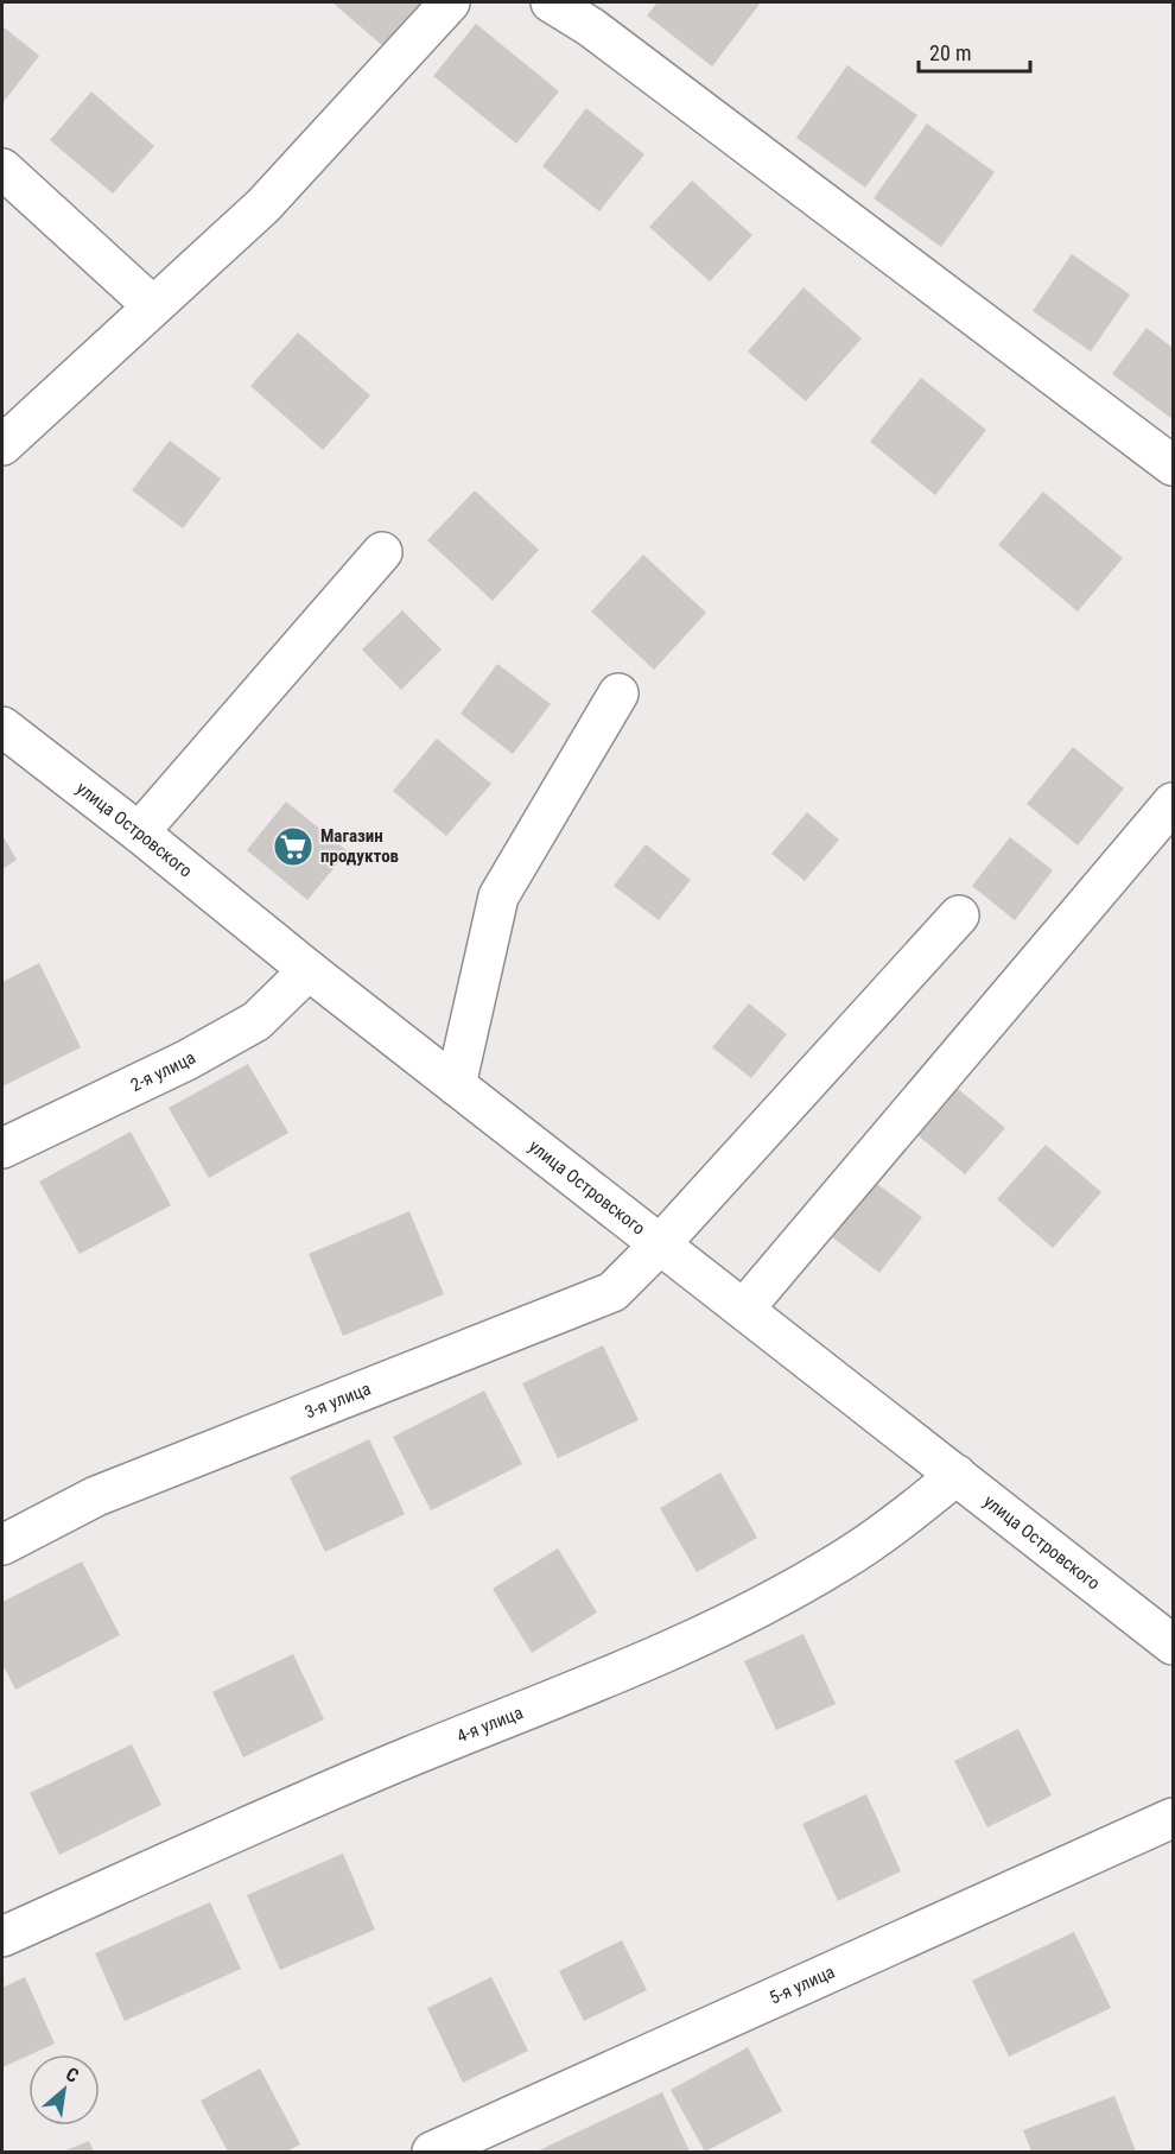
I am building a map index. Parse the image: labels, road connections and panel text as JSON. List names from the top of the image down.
{
  "streets": {
    "street": [
      "улица Островского",
      "2-я улица",
      "3-я улица",
      "4-я улица",
      "5-я улица"
    ]
  },
  "crossings": [
    ["улица Островского", "2-я улица"],
    ["улица Островского", "3-я улица"],
    ["улица Островского", "4-я улица"]
  ],
  "places": {
    "supermarket": ["Магазин продуктов"]
  },
  "scale_bar": "20 m",
  "north": "top right"
}
